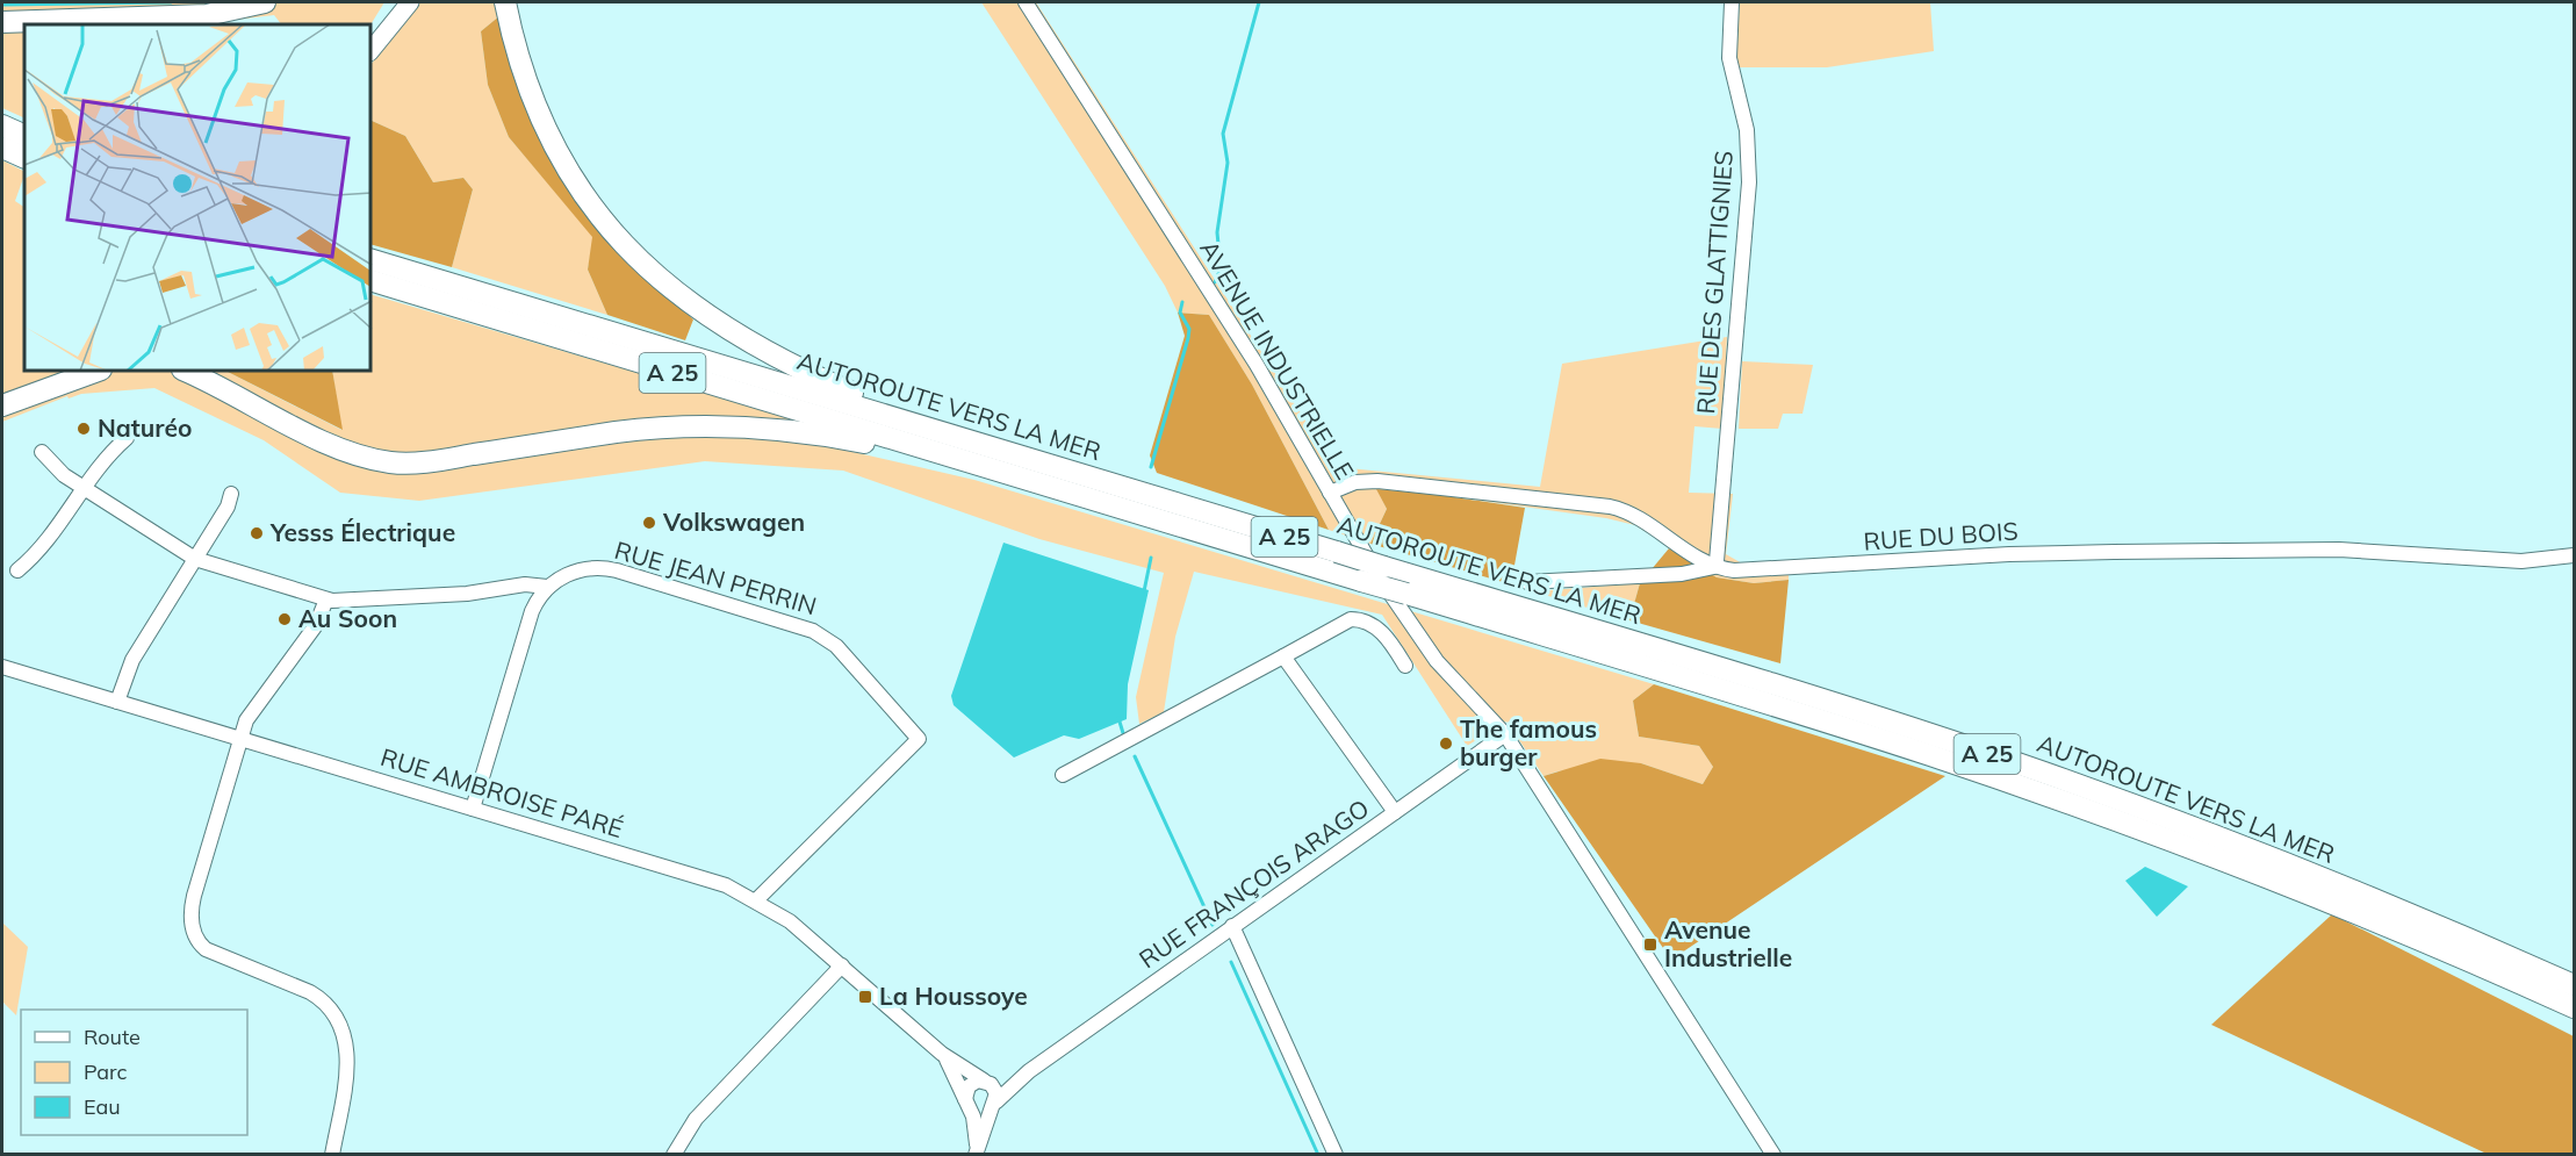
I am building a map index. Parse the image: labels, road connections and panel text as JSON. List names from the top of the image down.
{
  "streets": {
    "highway": ["A 25", "AUTOROUTE VERS LA MER"],
    "street": [
      "RUE DES GLATTIGNIES",
      "AVENUE INDUSTRIELLE",
      "RUE DU BOIS",
      "RUE JEAN PERRIN",
      "RUE AMBROISE PARÉ",
      "RUE FRANÇOIS ARAGO"
    ]
  },
  "crossings": [
    ["RUE DES GLATTIGNIES", "RUE DU BOIS"],
    ["AVENUE INDUSTRIELLE", "RUE DU BOIS"],
    ["AVENUE INDUSTRIELLE", "RUE FRANÇOIS ARAGO"],
    ["RUE JEAN PERRIN", "RUE AMBROISE PARÉ"],
    ["RUE AMBROISE PARÉ", "RUE FRANÇOIS ARAGO"]
  ],
  "places": {
    "other": [
      "Naturéo",
      "Volkswagen",
      "Yesss Électrique",
      "Au Soon",
      "The famous burger"
    ],
    "transit": ["Avenue Industrielle", "La Houssoye"]
  },
  "legend": ["Route", "Parc", "Eau"]
}
